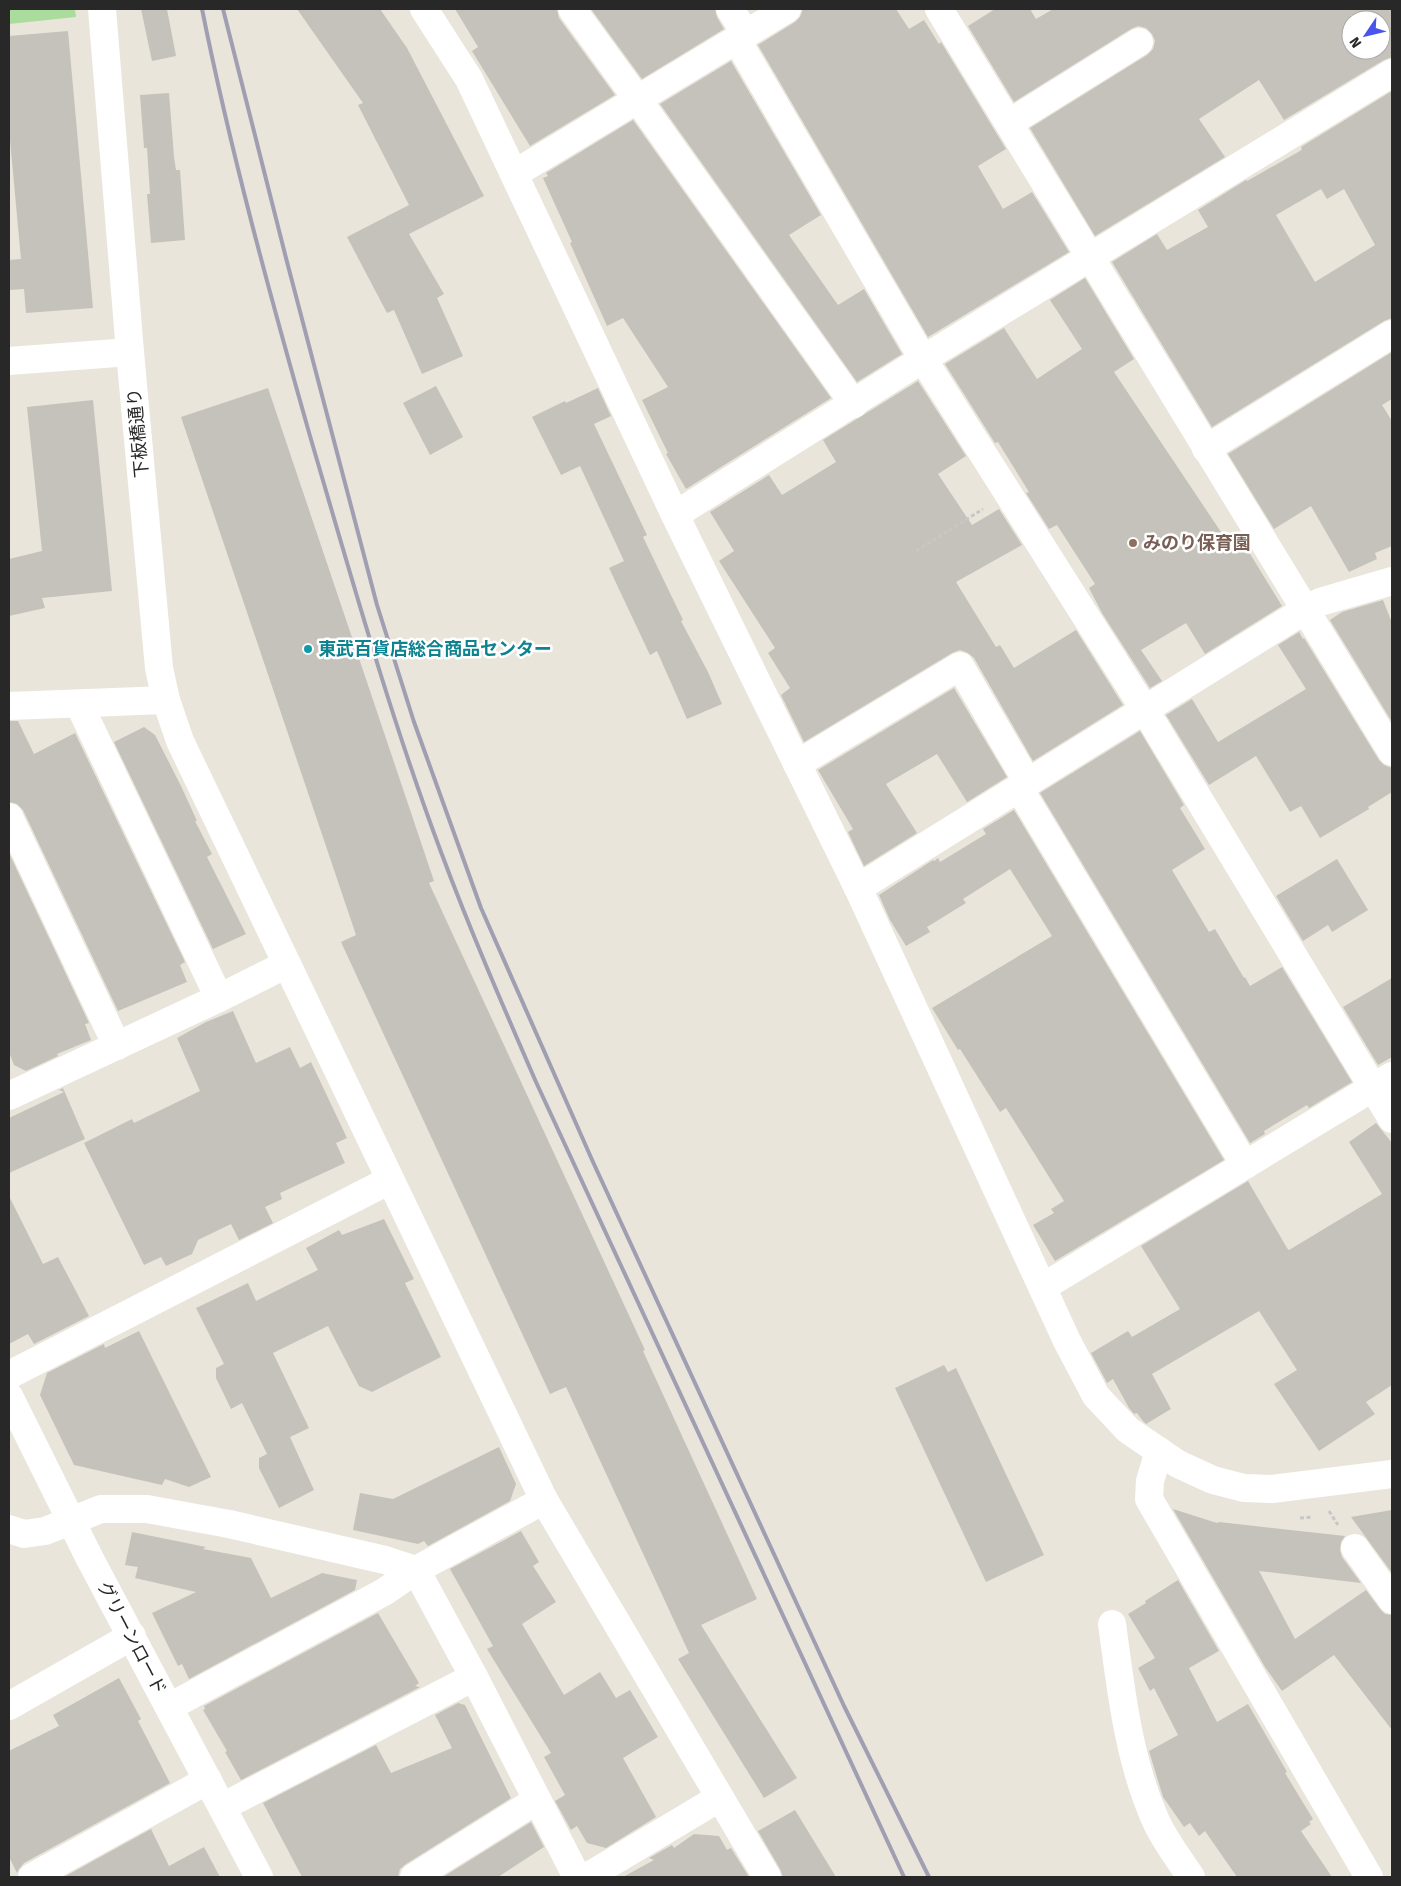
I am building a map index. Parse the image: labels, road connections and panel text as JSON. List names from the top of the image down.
{
  "streets": {
    "street": ["下板橋通り", "グリーンロード"]
  },
  "places": ["みのり保育園", "東武百貨店総合商品センター"],
  "north": "bottom left"
}
